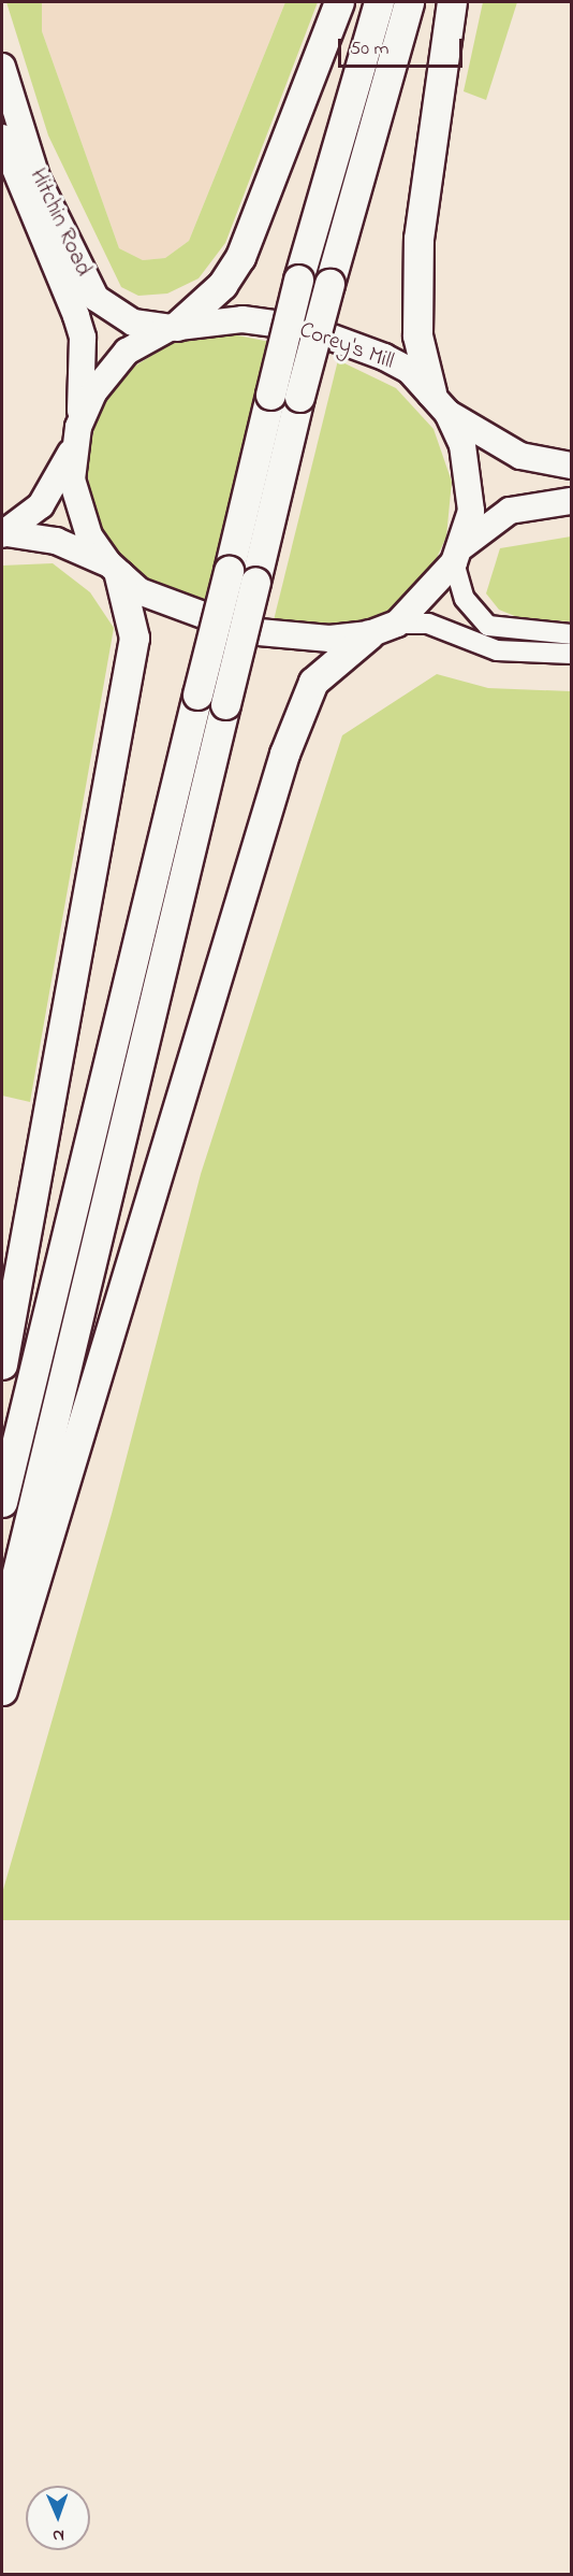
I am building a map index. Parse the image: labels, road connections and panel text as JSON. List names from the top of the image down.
{
  "streets": {
    "main road": ["Hitchin Road", "Corey's Mill"]
  },
  "crossings": [
    ["Hitchin Road", "Corey's Mill"]
  ],
  "scale_bar": "50 m",
  "north": "bottom"
}
